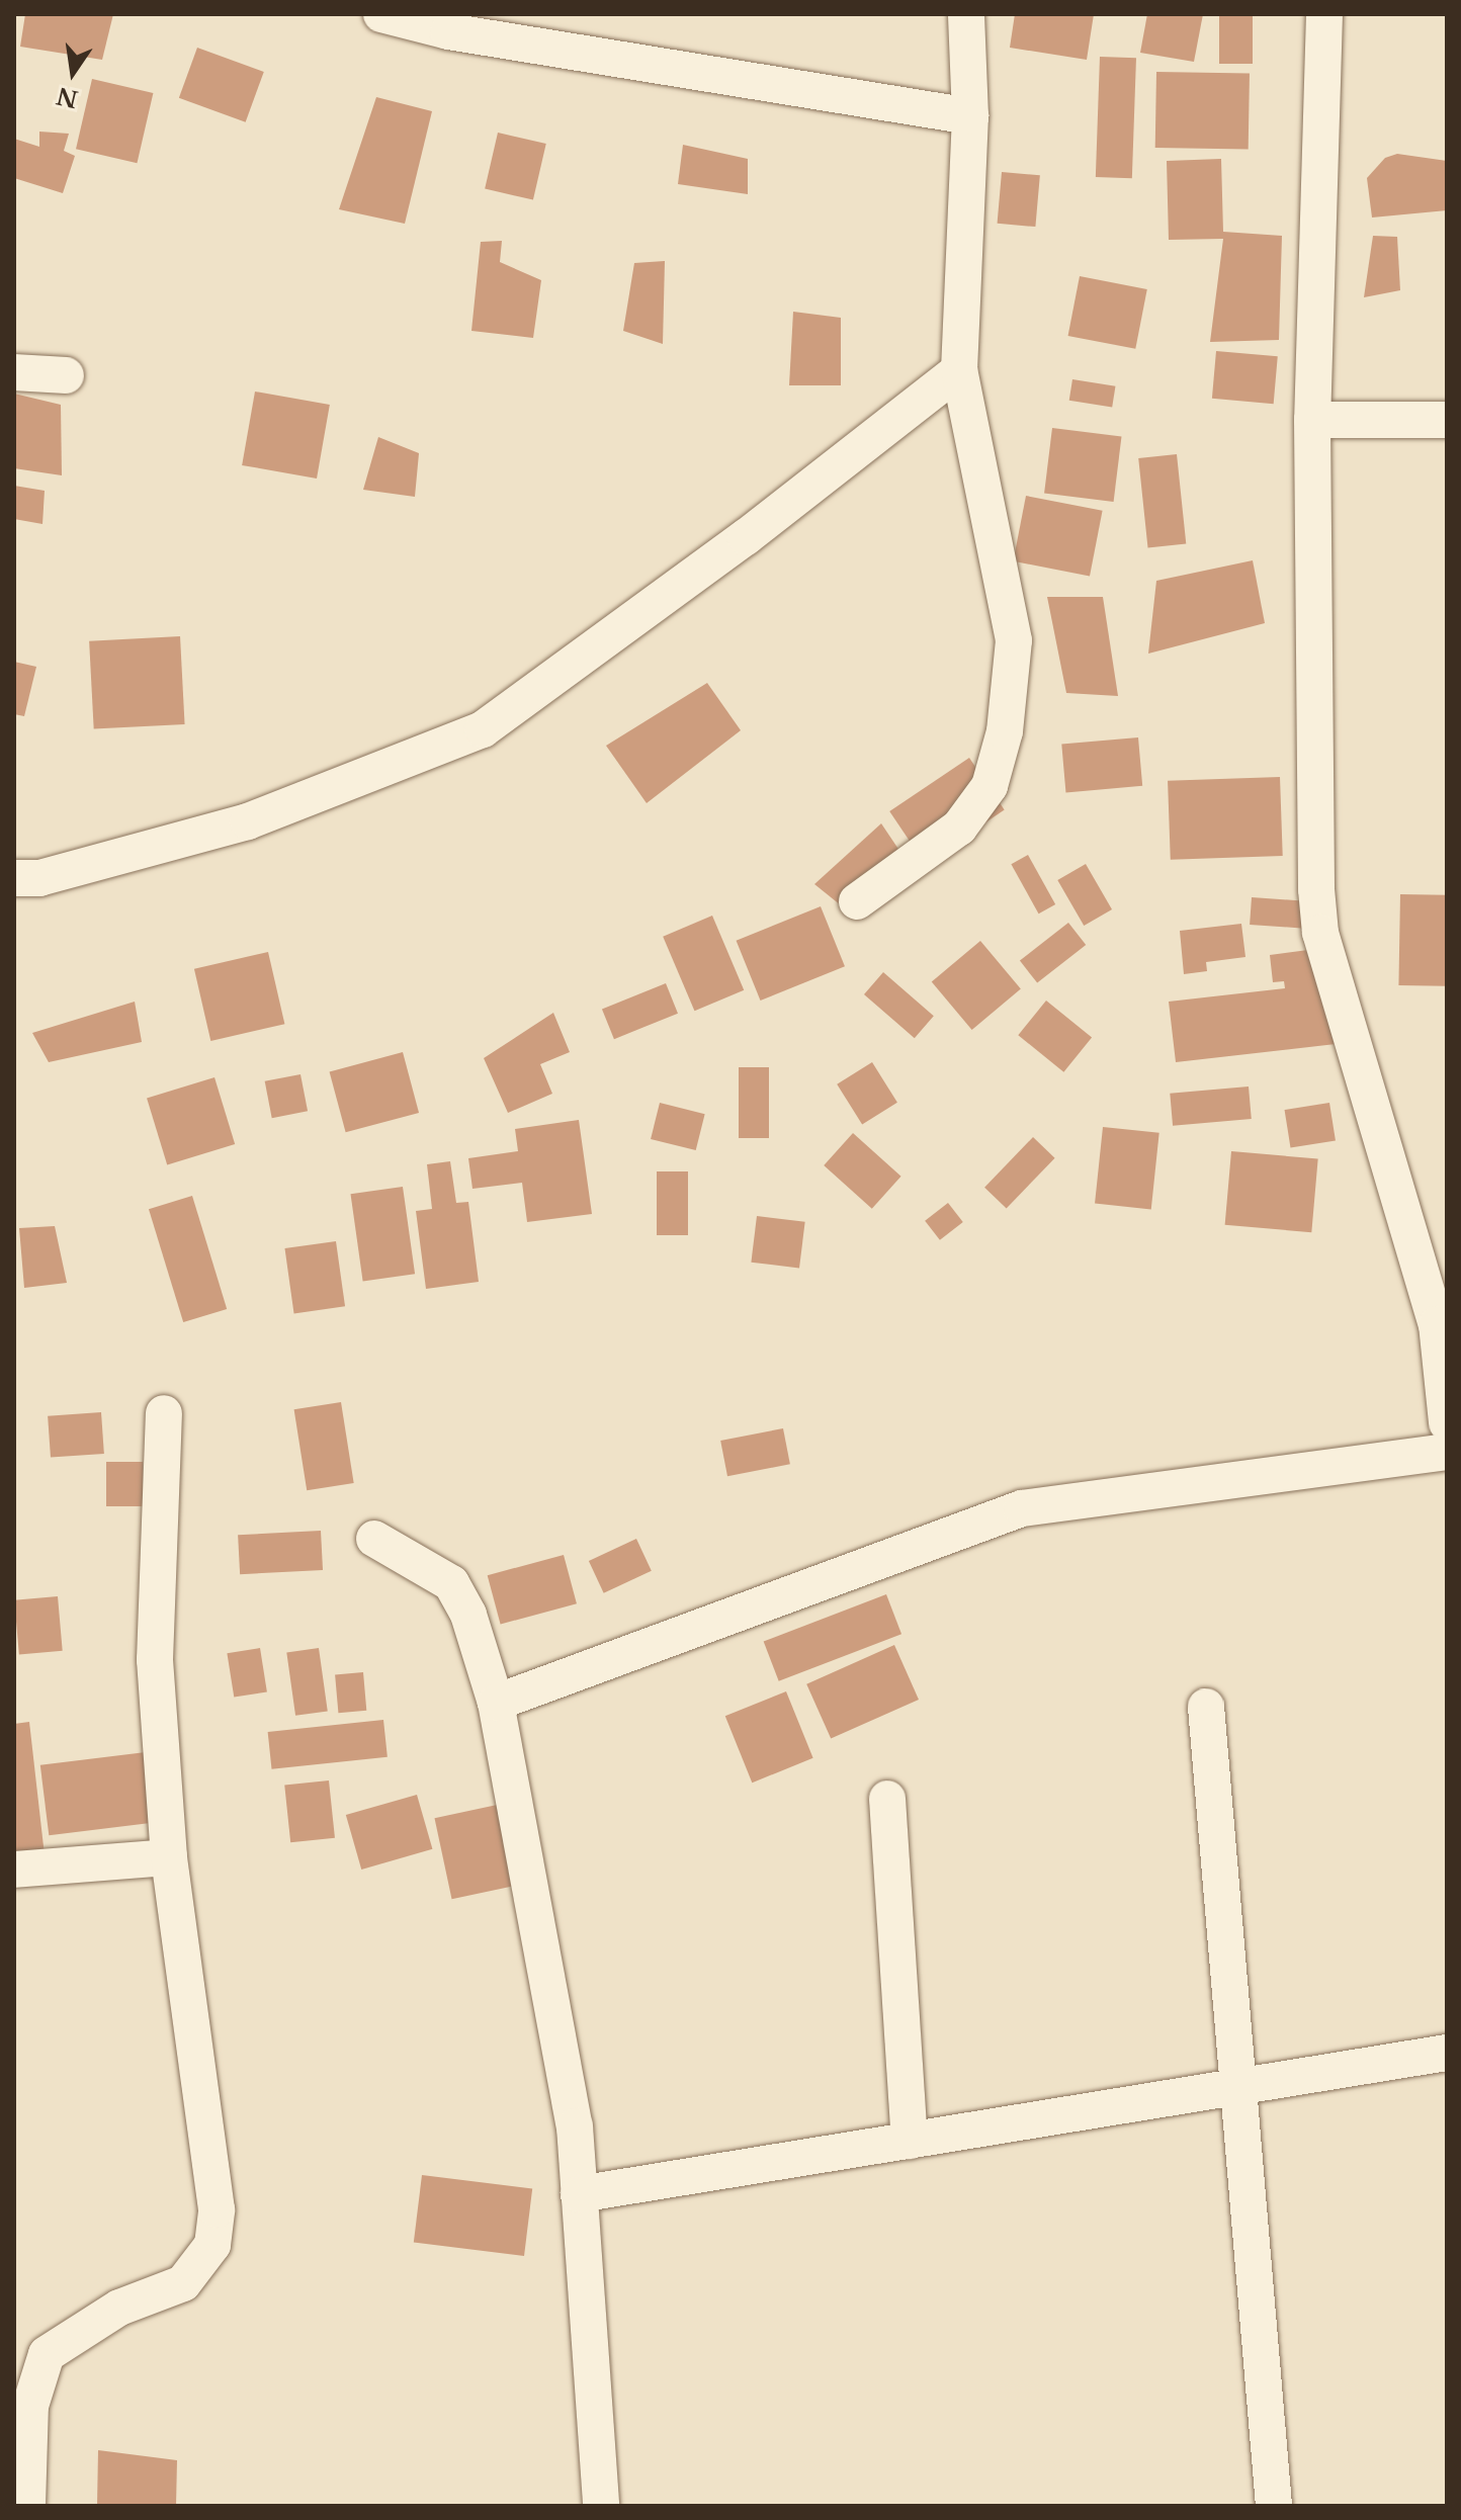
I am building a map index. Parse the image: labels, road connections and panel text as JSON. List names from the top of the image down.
{
  "north": "bottom"
}
